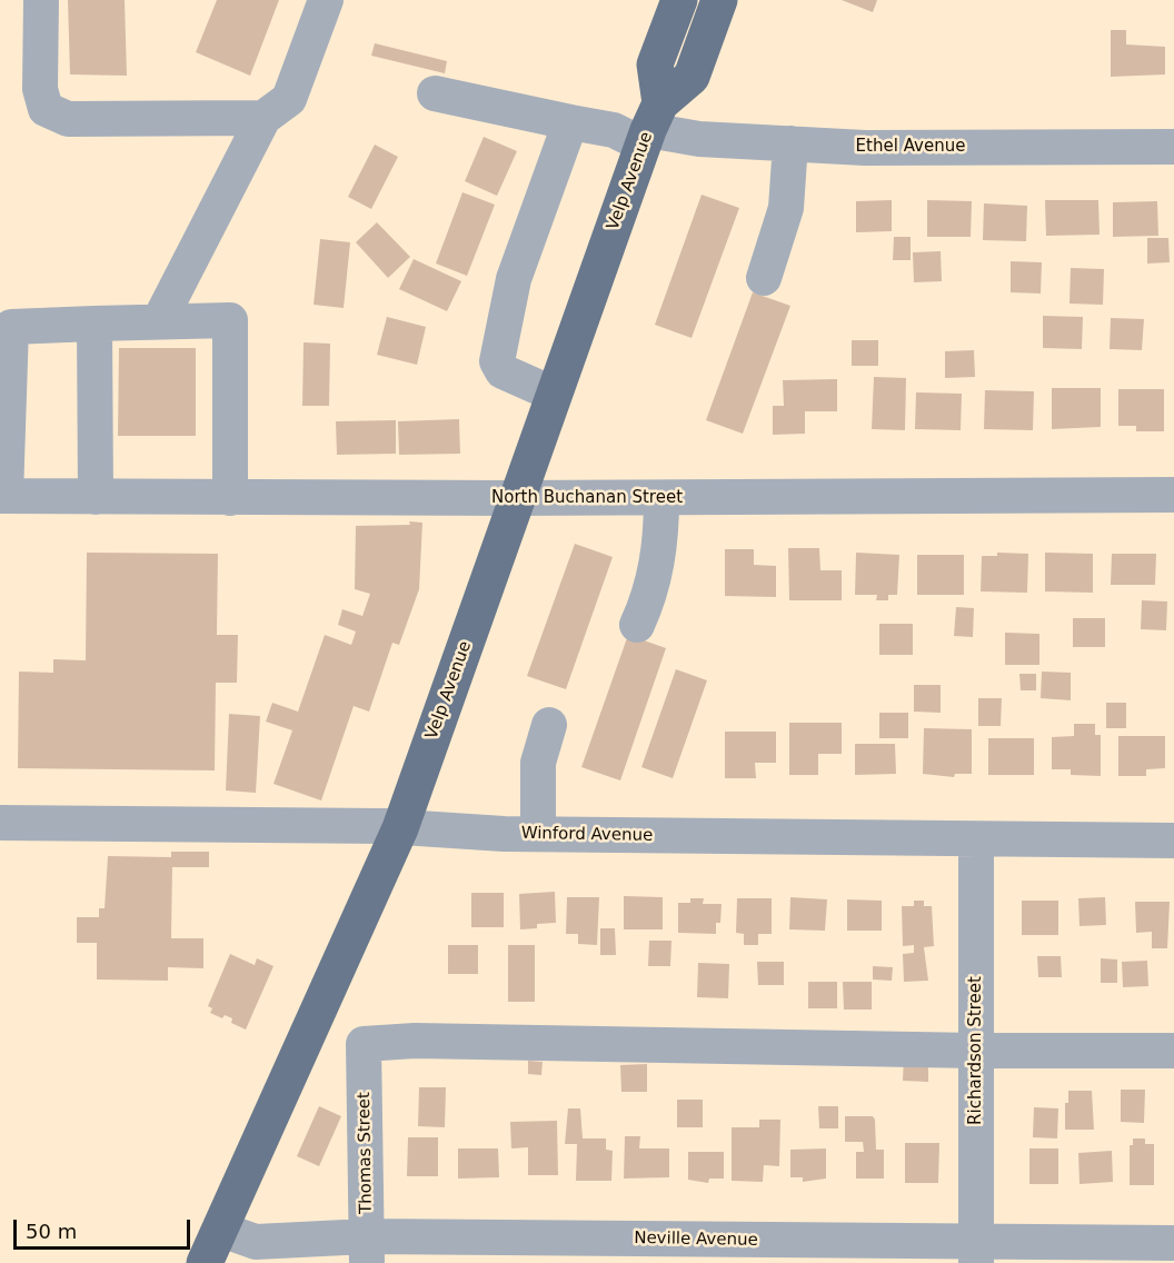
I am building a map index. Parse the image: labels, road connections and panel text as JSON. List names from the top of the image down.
{
  "streets": {
    "main road": ["Velp Avenue"],
    "street": [
      "Ethel Avenue",
      "North Buchanan Street",
      "Winford Avenue",
      "Richardson Street",
      "Thomas Street",
      "Neville Avenue"
    ]
  },
  "crossings": [
    ["Ethel Avenue", "Velp Avenue"],
    ["Velp Avenue", "North Buchanan Street"],
    ["Velp Avenue", "Winford Avenue"],
    ["Velp Avenue", "Neville Avenue"],
    ["Winford Avenue", "Richardson Street"],
    ["Richardson Street", "Thomas Street"],
    ["Richardson Street", "Neville Avenue"],
    ["Thomas Street", "Neville Avenue"]
  ],
  "scale_bar": "50 m"
}
